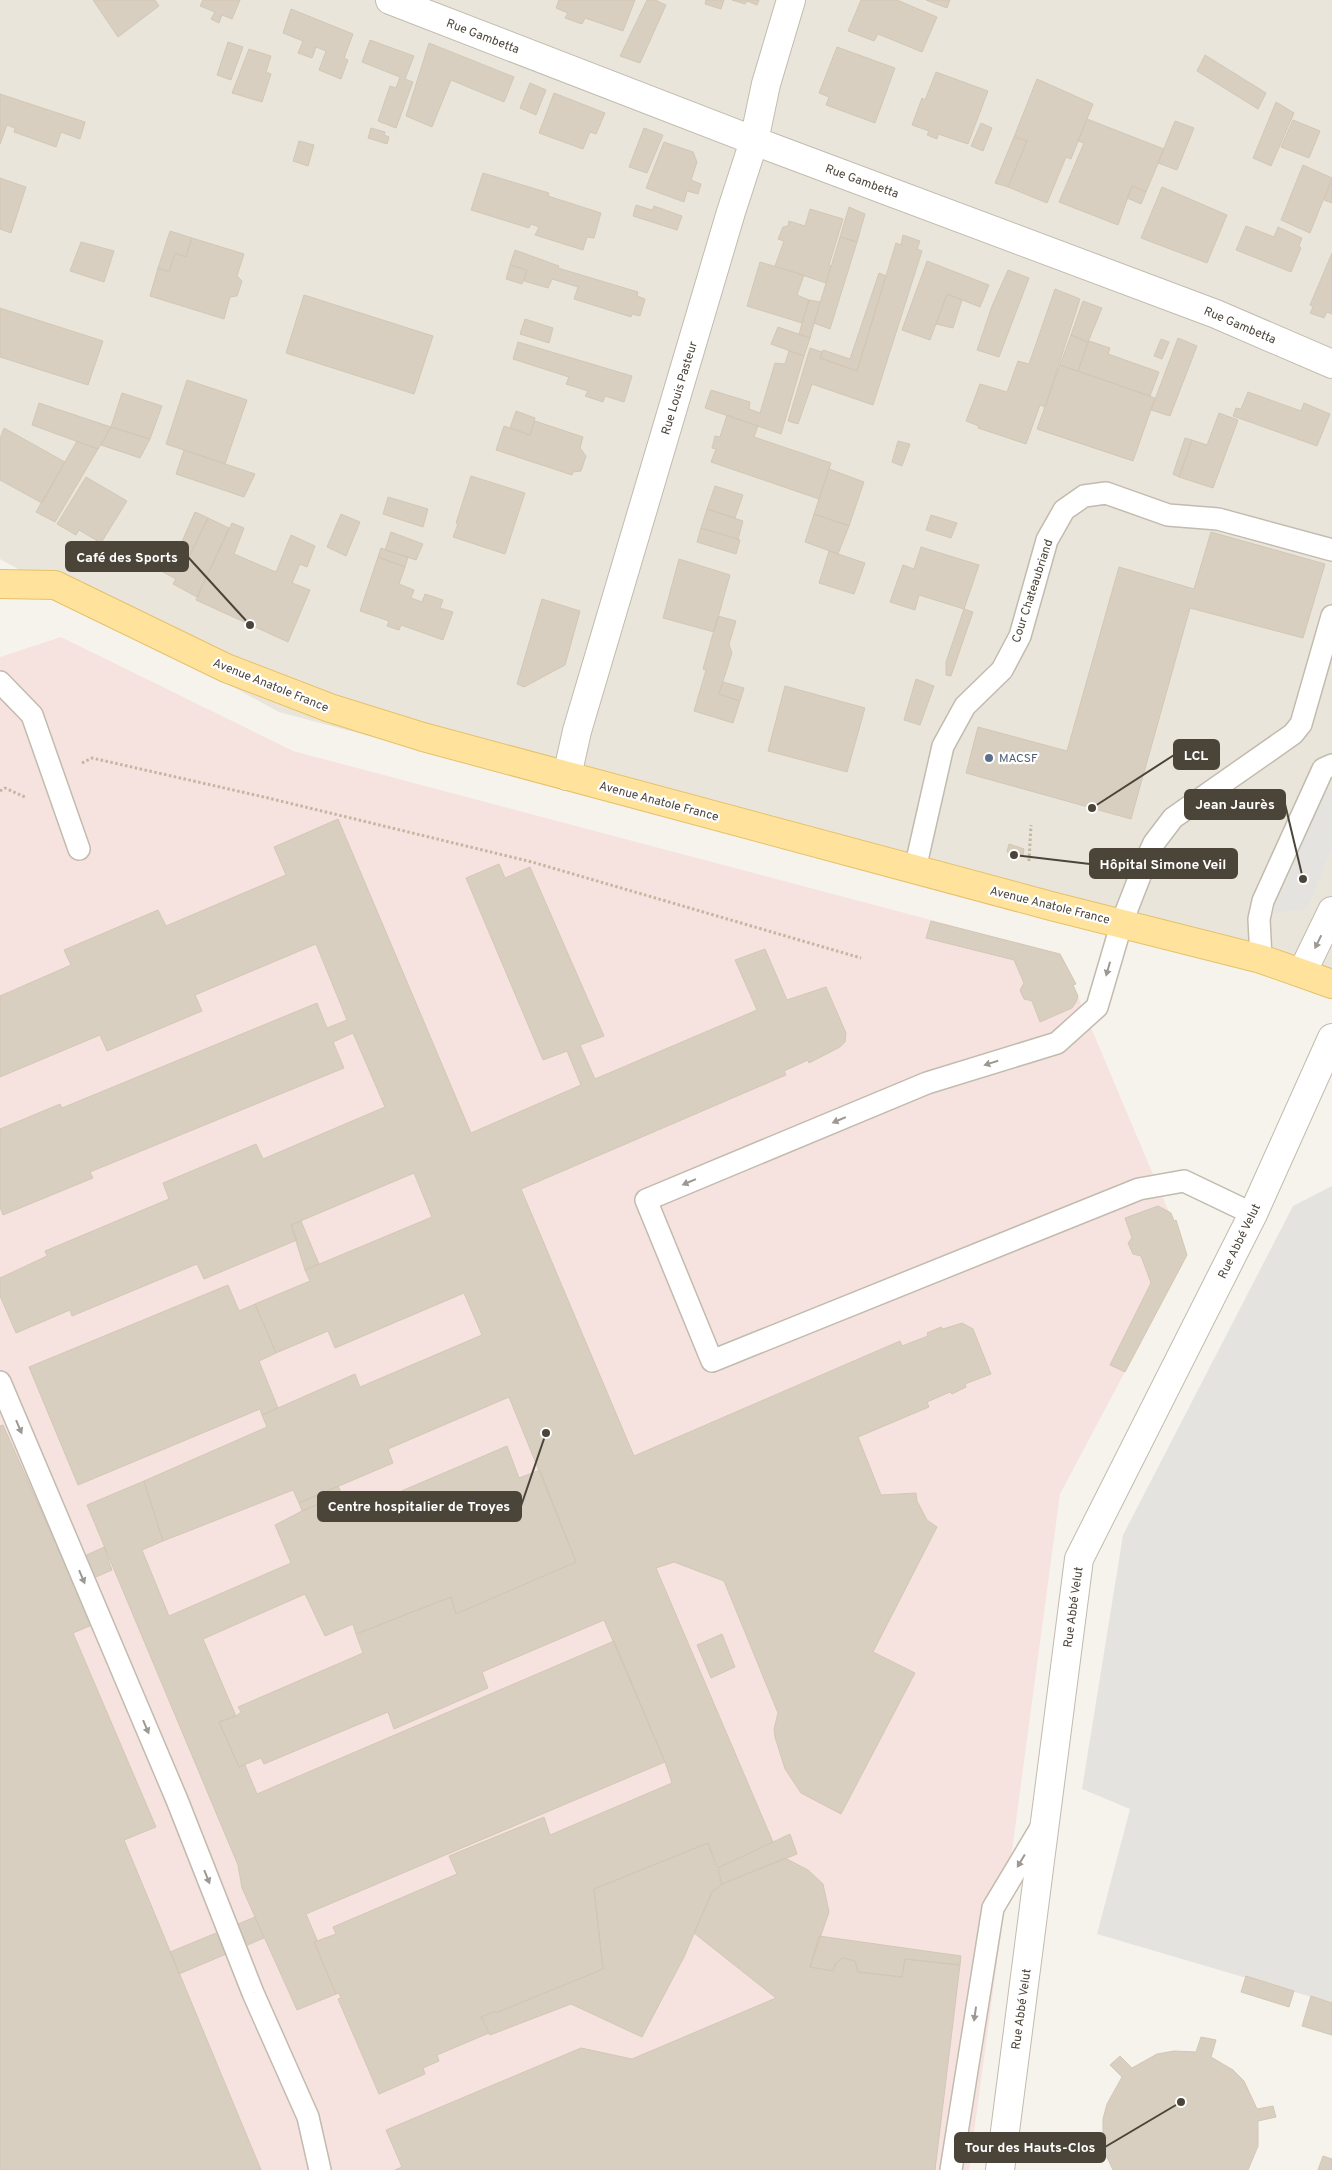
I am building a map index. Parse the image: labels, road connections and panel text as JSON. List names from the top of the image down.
{
  "streets": {
    "main road": ["Avenue Anatole France"],
    "street": ["Rue Gambetta", "Rue Louis Pasteur", "Rue Abbé Velut"],
    "lane": ["Cour Chateaubriand"]
  },
  "crossings": [
    ["Rue Gambetta", "Rue Louis Pasteur"],
    ["Rue Louis Pasteur", "Avenue Anatole France"],
    ["Cour Chateaubriand", "Avenue Anatole France"]
  ],
  "places": [
    "Café des Sports",
    "MACSF",
    "LCL",
    "Hôpital Simone Veil",
    "Jean Jaurès",
    "Centre hospitalier de Troyes",
    "Tour des Hauts-Clos"
  ]
}
